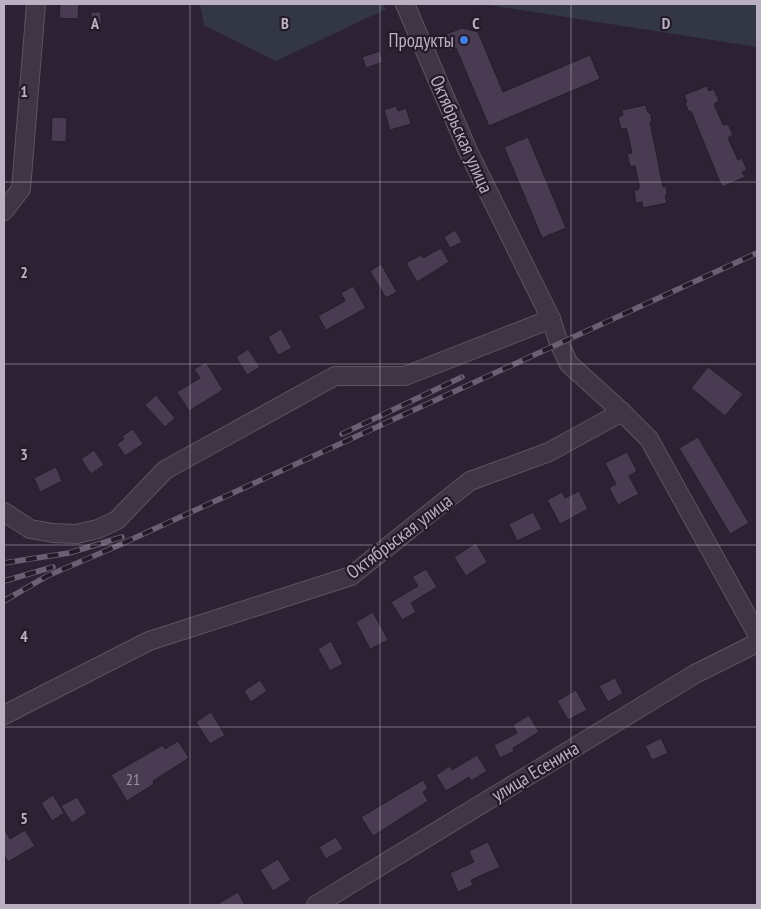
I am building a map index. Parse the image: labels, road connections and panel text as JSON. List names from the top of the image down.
{
  "streets": {
    "street": ["Октябрьская улица", "улица Есенина"]
  },
  "places": ["Продукты"],
  "house_numbers": ["21"],
  "grid": {
    "columns": [
      "A",
      "B",
      "C",
      "D"
    ],
    "rows": [
      "1",
      "2",
      "3",
      "4",
      "5"
    ]
  }
}
